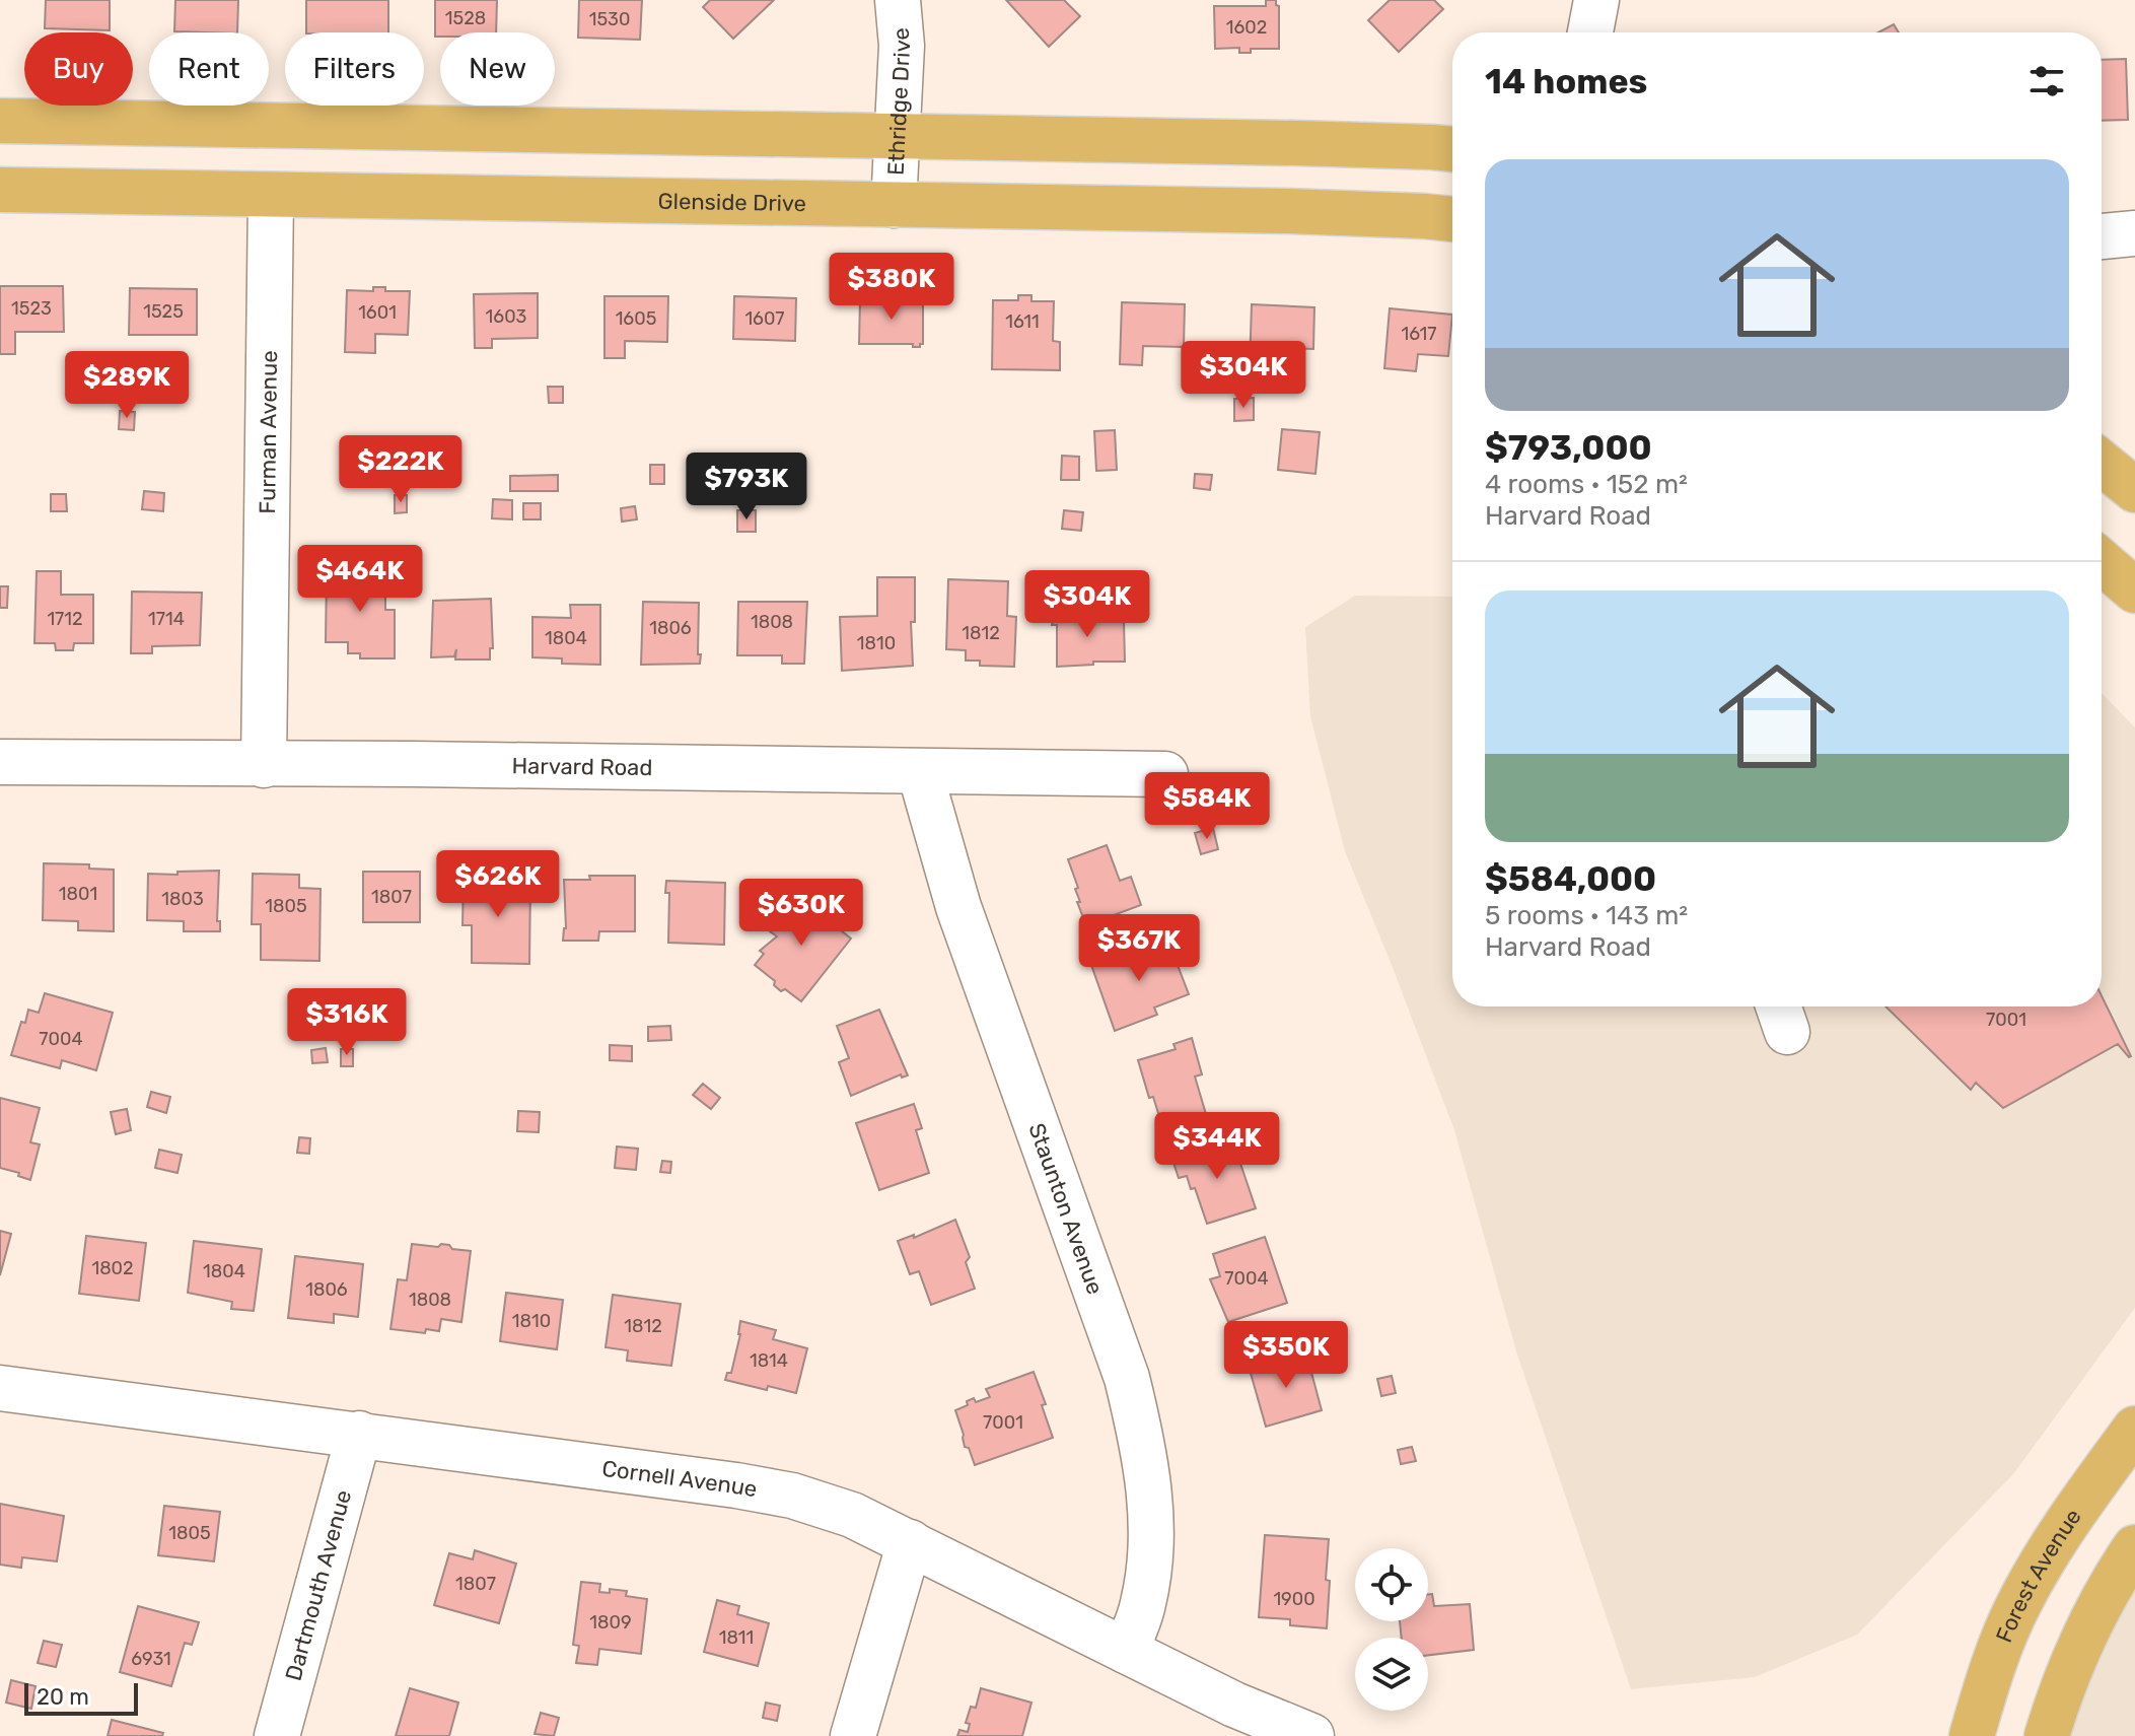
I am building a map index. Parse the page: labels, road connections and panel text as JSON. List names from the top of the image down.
{
  "streets": {
    "main road": ["Glenside Drive", "Forest Avenue"],
    "street": [
      "Ethridge Drive",
      "Furman Avenue",
      "Harvard Road",
      "Staunton Avenue",
      "Cornell Avenue",
      "Dartmouth Avenue"
    ]
  },
  "crossings": [
    ["Ethridge Drive", "Glenside Drive"],
    ["Glenside Drive", "Furman Avenue"],
    ["Furman Avenue", "Harvard Road"],
    ["Harvard Road", "Staunton Avenue"],
    ["Staunton Avenue", "Cornell Avenue"],
    ["Cornell Avenue", "Dartmouth Avenue"]
  ],
  "house_numbers": [
    "1528",
    "1530",
    "1602",
    "1523",
    "1525",
    "1601",
    "1603",
    "1605",
    "1607",
    "1611",
    "1617",
    "1712",
    "1714",
    "1808",
    "1806",
    "1812",
    "1804",
    "1810",
    "1801",
    "1807",
    "1803",
    "1805",
    "7001",
    "7004",
    "1802",
    "1804",
    "7004",
    "1806",
    "1808",
    "1810",
    "1812",
    "1814",
    "7001",
    "1805",
    "1807",
    "1900",
    "1809",
    "1811",
    "6931"
  ],
  "scale_bar": "20 m",
  "page": {
    "chip": [
      "Buy",
      "Rent",
      "Filters",
      "New"
    ],
    "heading": "14 homes",
    "list": [
      {
        "name": "$793,000",
        "note": "4 rooms · 152 m² · Harvard Road"
      },
      {
        "name": "$584,000",
        "note": "5 rooms · 143 m² · Harvard Road"
      }
    ],
    "price": [
      "$380K",
      "$304K",
      "$289K",
      "$222K",
      "$793K",
      "$464K",
      "$304K",
      "$584K",
      "$626K",
      "$630K",
      "$367K",
      "$316K",
      "$344K",
      "$350K"
    ],
    "scale": "20 m"
  }
}
